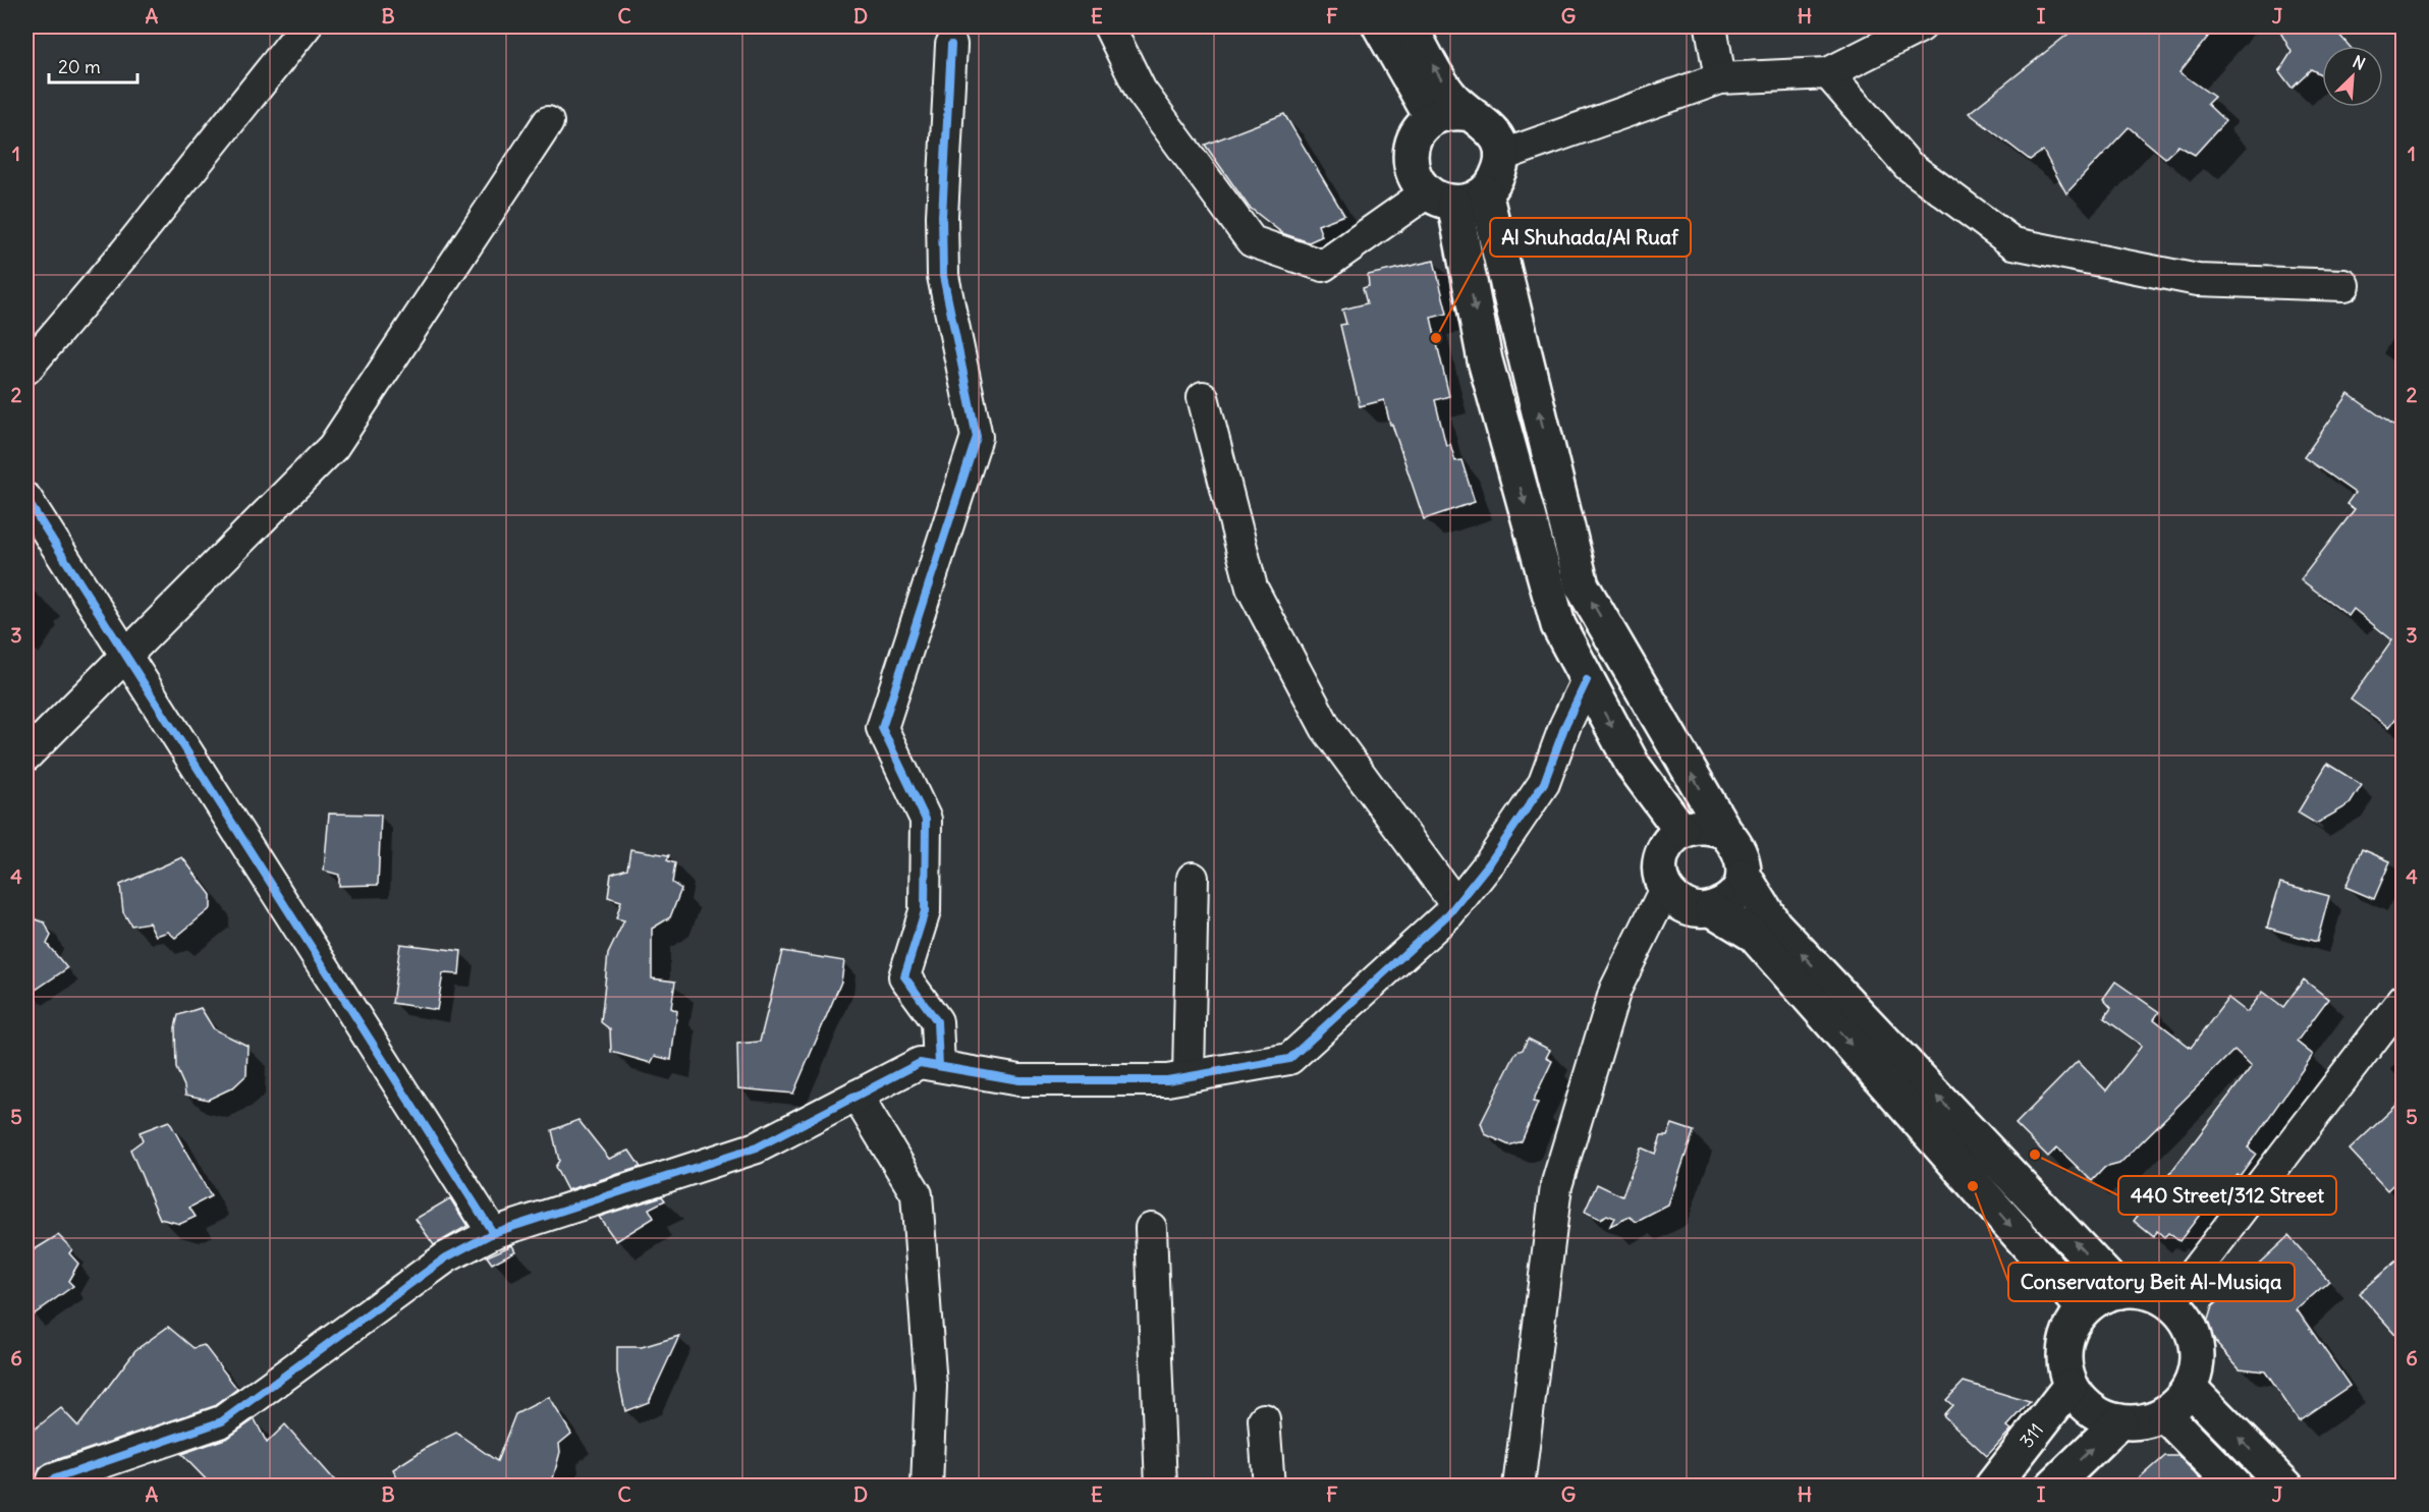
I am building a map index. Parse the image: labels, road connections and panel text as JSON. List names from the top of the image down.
{
  "streets": {
    "street": ["311"]
  },
  "places": ["Al Shuhada/Al Ruaf", "440 Street/312 Street", "Conservatory Beit Al-Musiqa"],
  "scale_bar": "20 m",
  "north": "top right",
  "grid": {
    "columns": [
      "A",
      "B",
      "C",
      "D",
      "E",
      "F",
      "G",
      "H",
      "I",
      "J"
    ],
    "rows": [
      "1",
      "2",
      "3",
      "4",
      "5",
      "6"
    ]
  }
}
